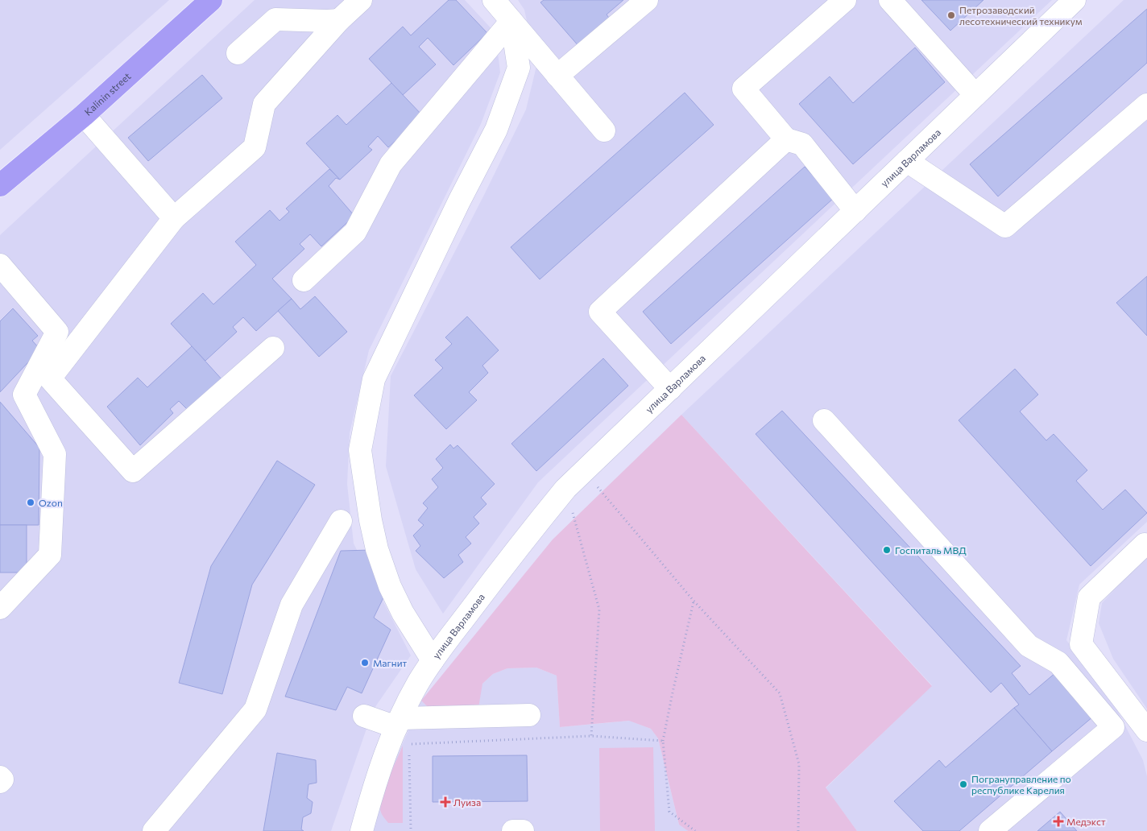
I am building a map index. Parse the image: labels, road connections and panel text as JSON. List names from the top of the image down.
{
  "streets": {
    "main road": ["Kalinin street"],
    "street": ["улица Варламова"]
  },
  "places": {
    "other": [
      "Петрозаводский лесотехнический техникум",
      "Ozon",
      "Госпиталь МВД",
      "Магнит",
      "Погрануправление по республике Карелия"
    ],
    "health": ["Луиза", "Медэкст"]
  }
}
